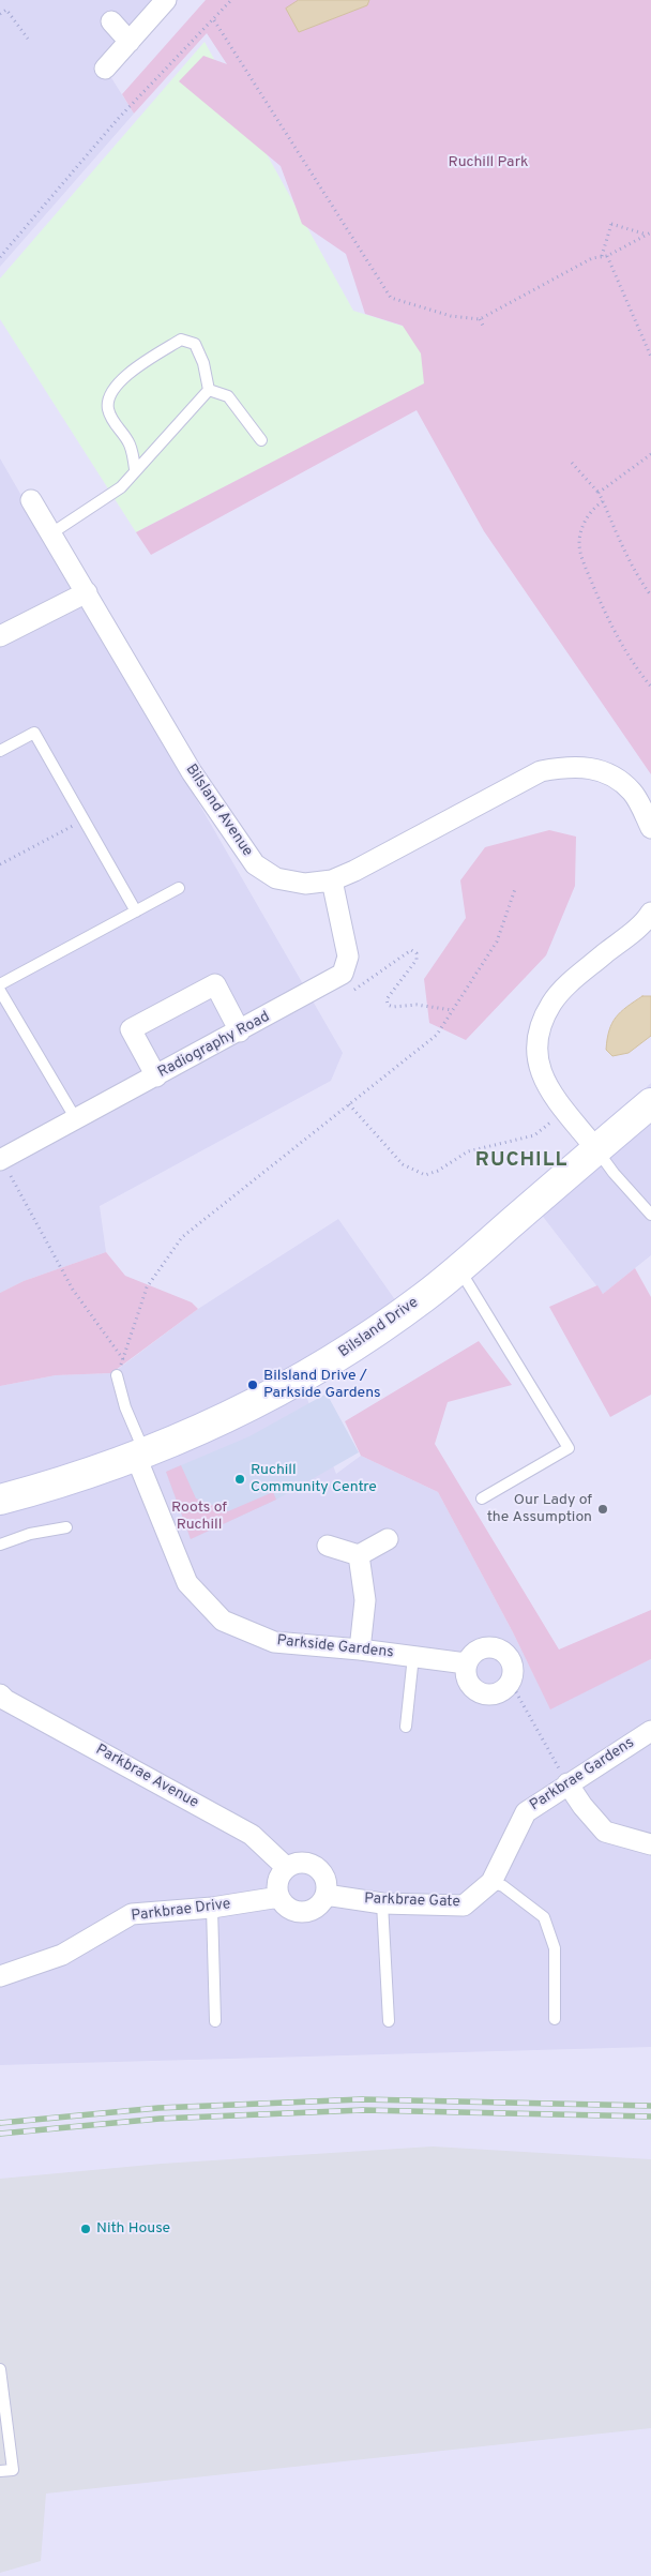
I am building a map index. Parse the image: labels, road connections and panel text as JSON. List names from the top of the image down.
{
  "streets": {
    "main road": ["Bilsland Drive"],
    "street": [
      "Bilsland Avenue",
      "Radiography Road",
      "Parkside Gardens",
      "Parkbrae Gardens",
      "Parkbrae Avenue",
      "Parkbrae Gate",
      "Parkbrae Drive"
    ]
  },
  "crossings": [
    ["Bilsland Avenue", "Radiography Road"],
    ["Bilsland Drive", "Parkside Gardens"],
    ["Parkbrae Gardens", "Parkbrae Gate"],
    ["Parkbrae Avenue", "Parkbrae Gate"],
    ["Parkbrae Avenue", "Parkbrae Drive"],
    ["Parkbrae Gate", "Parkbrae Drive"]
  ],
  "districts": ["RUCHILL"],
  "parks": ["Ruchill Park", "Roots of Ruchill"],
  "places": [
    "Bilsland Drive / Parkside Gardens",
    "Ruchill Community Centre",
    "Our Lady of the Assumption",
    "Nith House"
  ]
}
